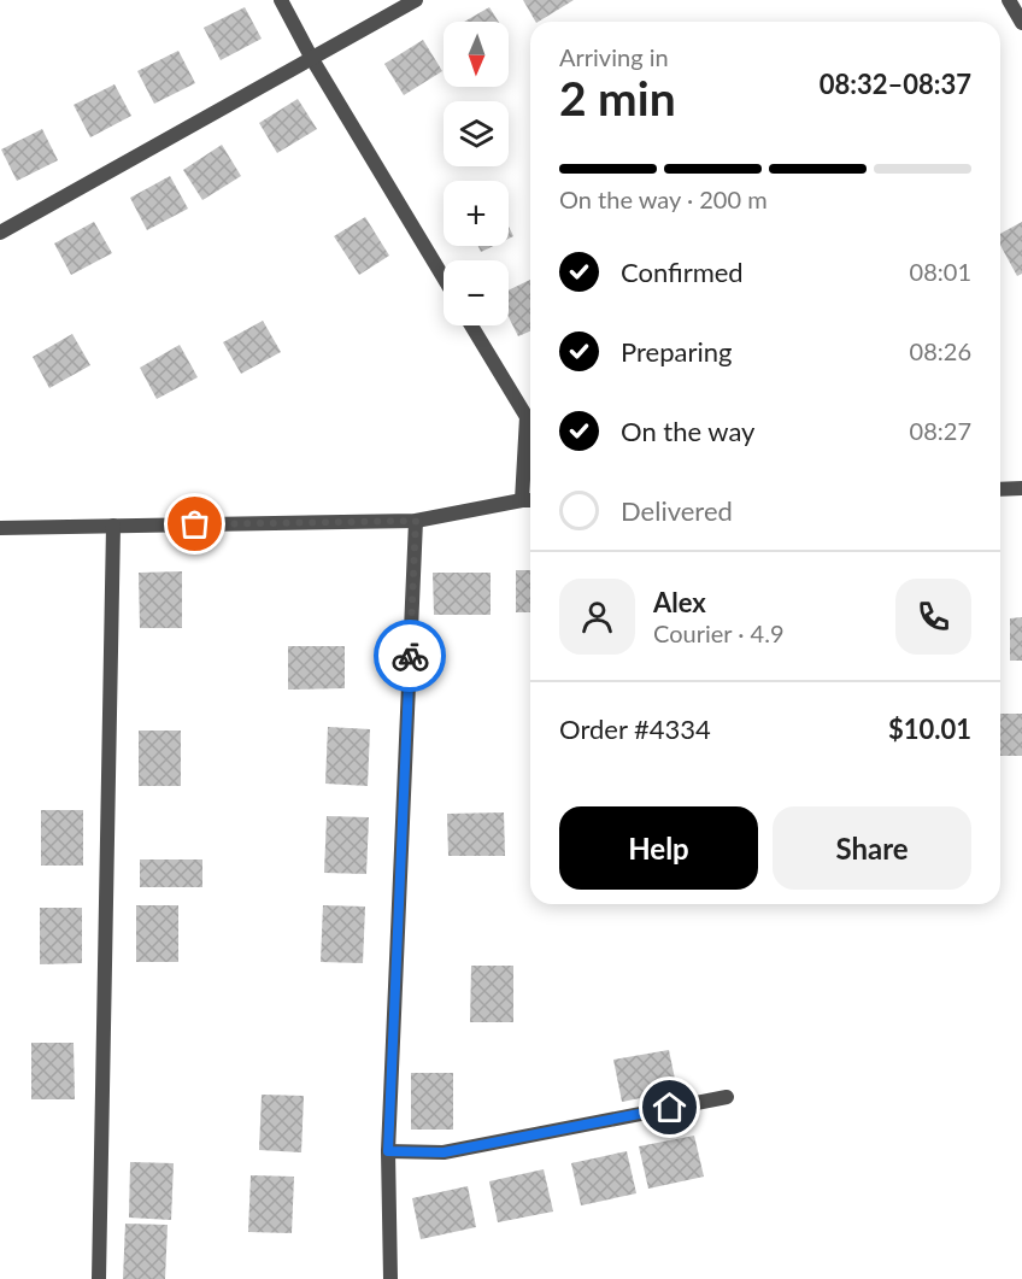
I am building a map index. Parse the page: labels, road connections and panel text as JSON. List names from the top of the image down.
{
  "north": "bottom",
  "page": {
    "map_buttons": ["+", "−"],
    "heading": ["2 min", "Arriving in", "08:32–08:37"],
    "panel": [
      "Alex",
      "Courier · 4.9",
      "Order #4334",
      "$10.01"
    ],
    "bar": "On the way · 200 m",
    "list": [
      ["Confirmed", "08:01"],
      ["Preparing", "08:26"],
      ["On the way", "08:27"],
      "Delivered"
    ],
    "buttons": ["Help", "Share"]
  }
}
